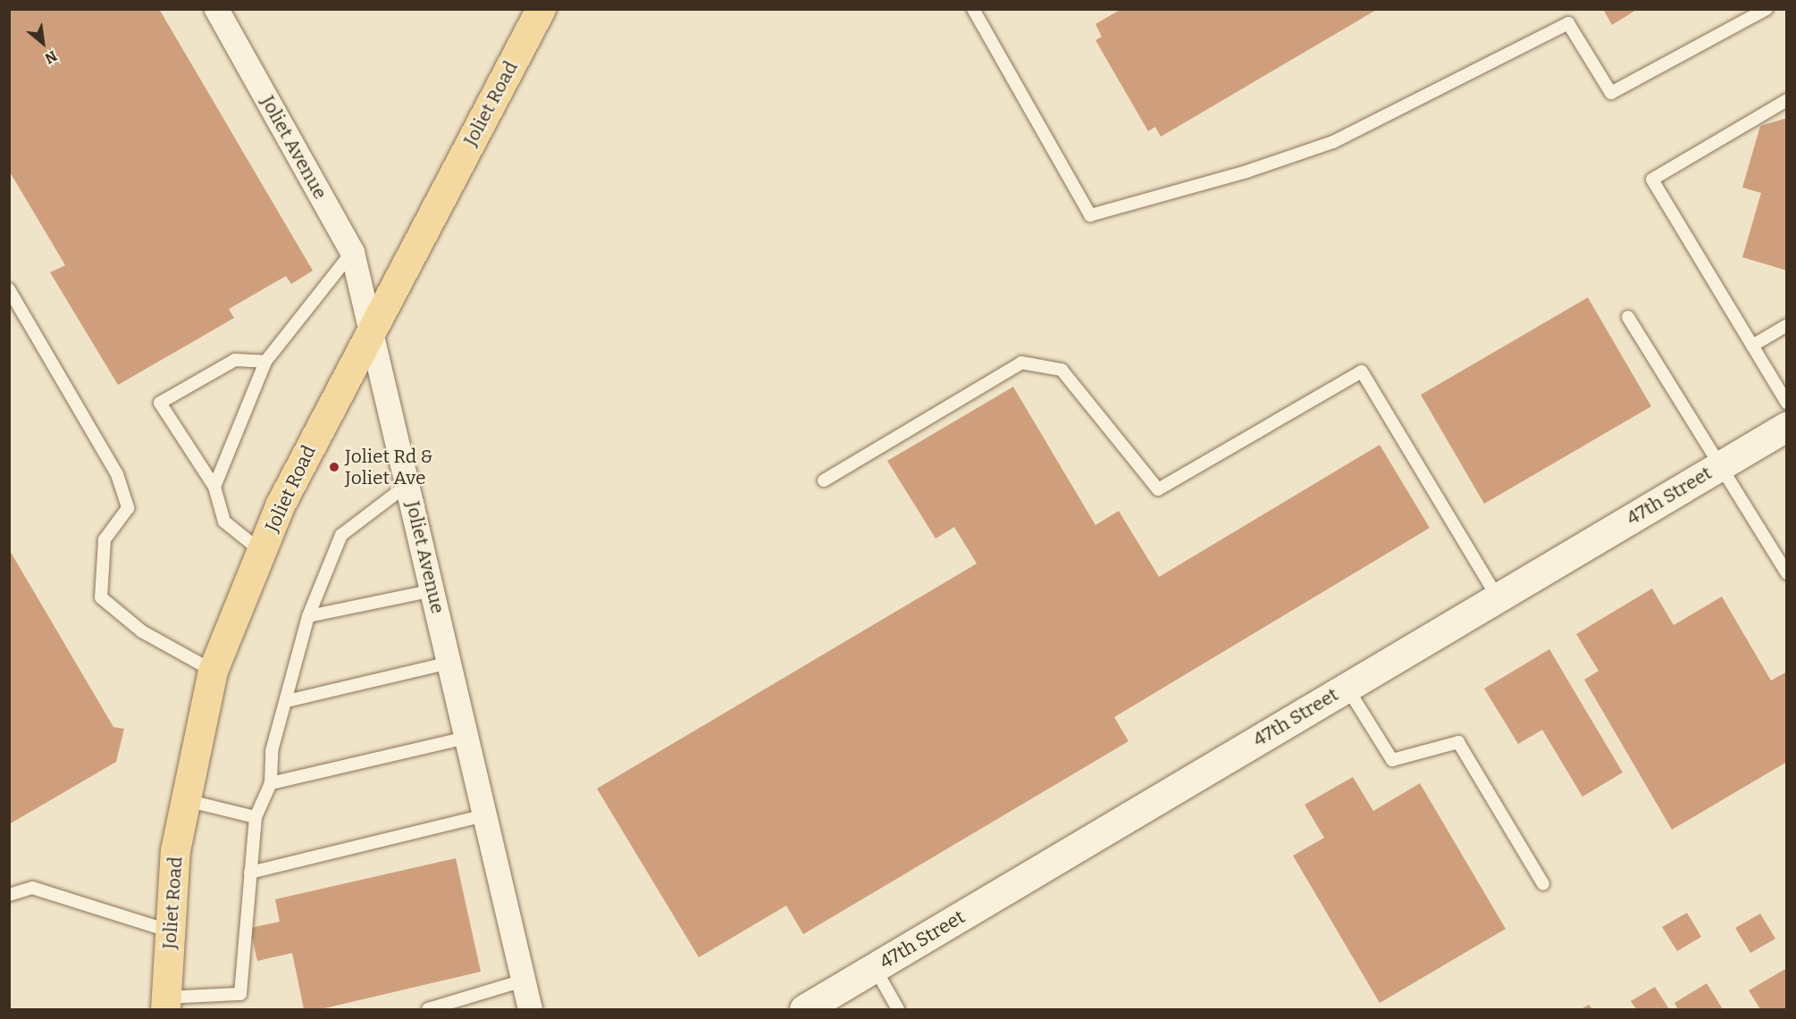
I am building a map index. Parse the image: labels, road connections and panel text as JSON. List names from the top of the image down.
{
  "streets": {
    "main road": ["Joliet Road", "47th Street"],
    "street": ["Joliet Avenue"]
  },
  "crossings": [
    ["Joliet Road", "Joliet Avenue"]
  ],
  "places": ["Joliet Rd & Joliet Ave"],
  "north": "bottom right"
}
